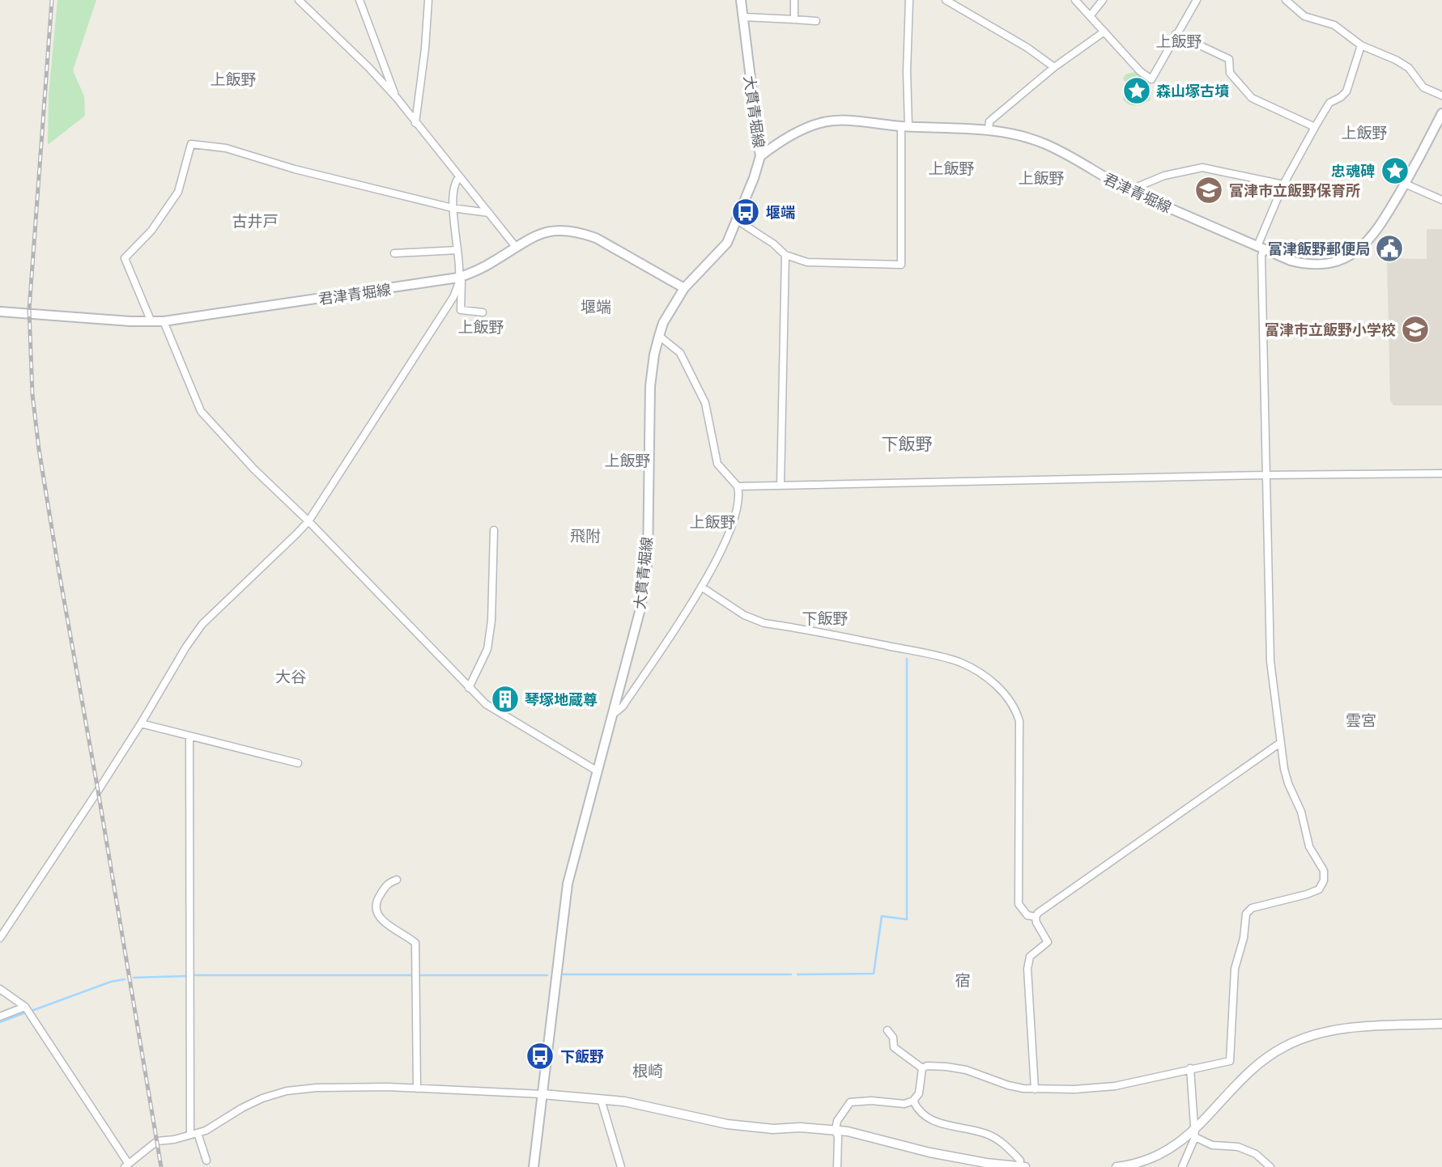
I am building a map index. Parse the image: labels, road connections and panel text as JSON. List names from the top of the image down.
{
  "streets": {
    "main road": ["大貫青堀線", "君津青堀線"]
  },
  "crossings": [
    ["大貫青堀線", "君津青堀線"]
  ],
  "districts": [
    "上飯野",
    "上飯野",
    "上飯野",
    "上飯野",
    "上飯野",
    "古井戸",
    "堰端",
    "上飯野",
    "下飯野",
    "上飯野",
    "上飯野",
    "飛附",
    "下飯野",
    "大谷",
    "雲宮",
    "宿",
    "根崎"
  ],
  "places": {
    "place": ["森山塚古墳", "忠魂碑"],
    "school or university": ["富津市立飯野保育所", "富津市立飯野小学校"],
    "bus stop": ["堰端", "下飯野"],
    "public building": ["富津飯野郵便局"],
    "building": ["琴塚地蔵尊"]
  }
}
